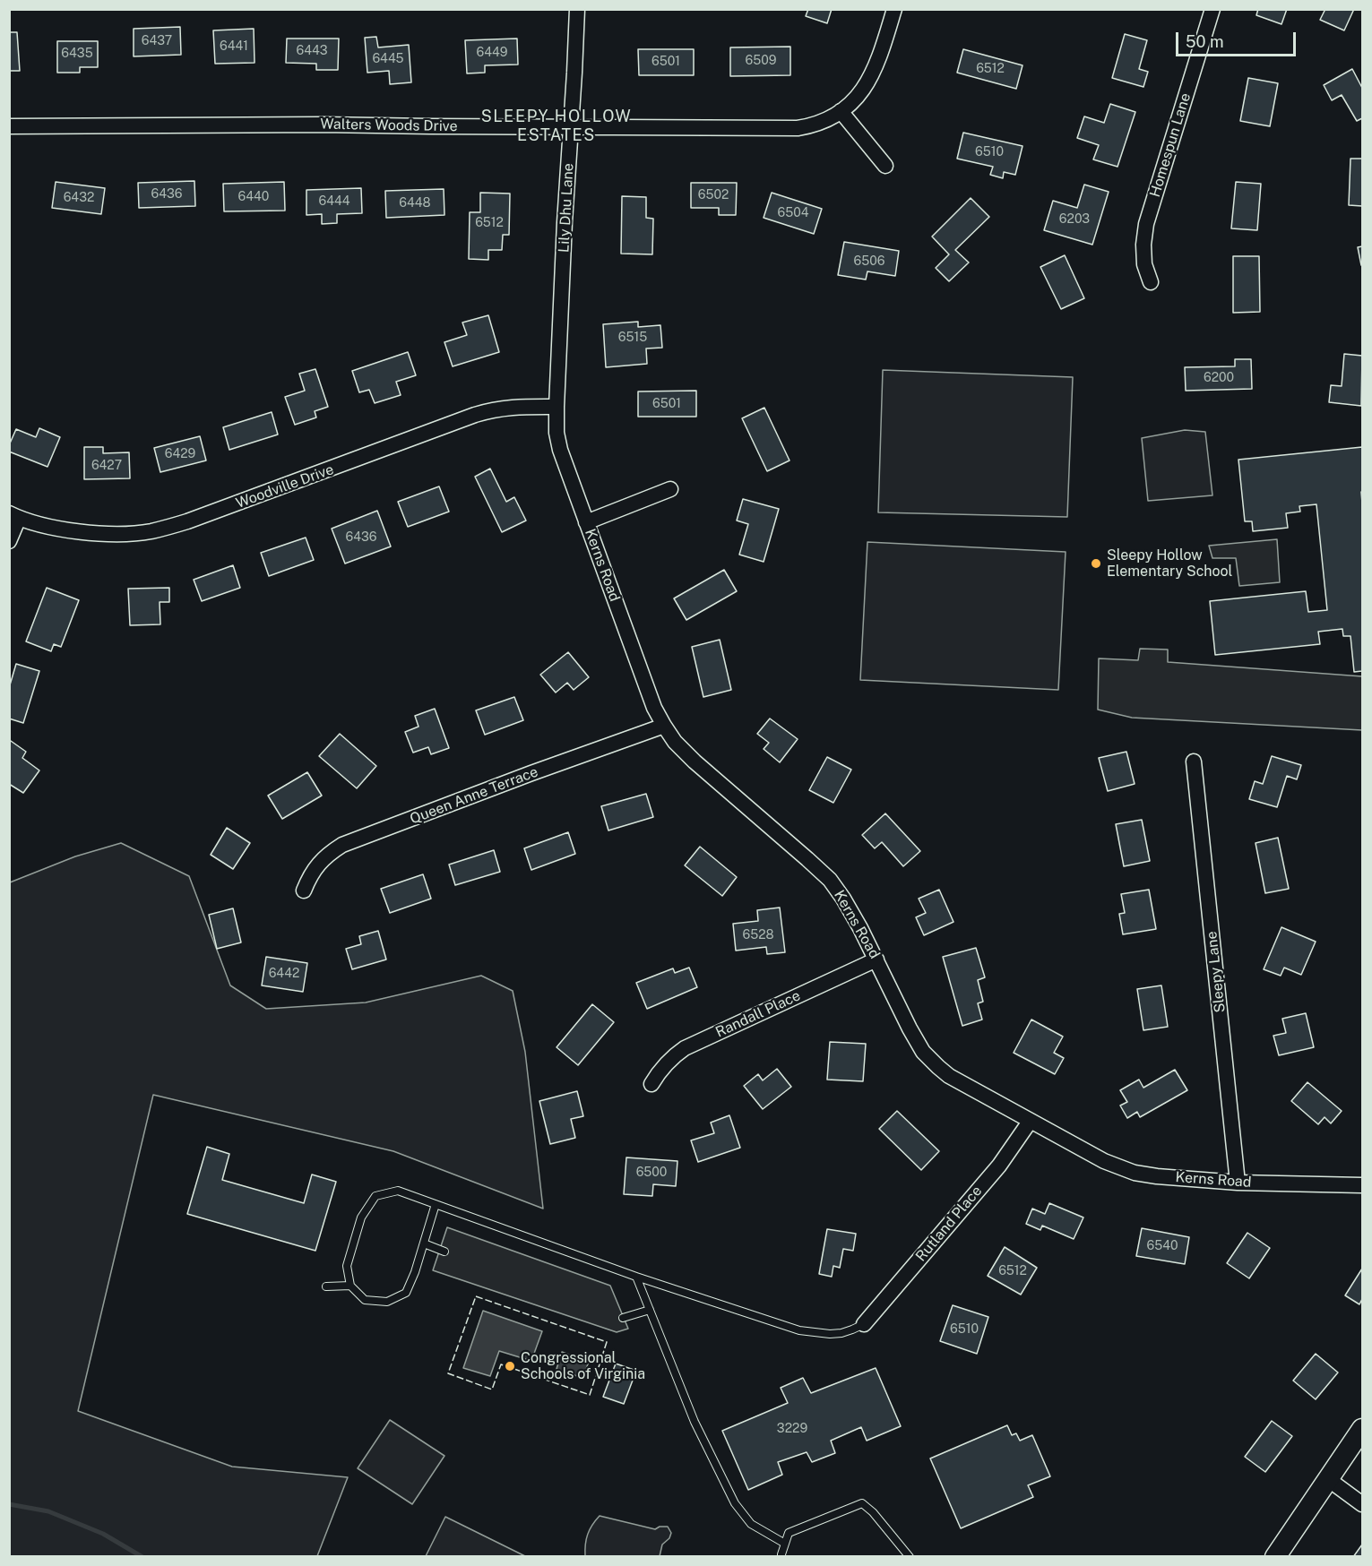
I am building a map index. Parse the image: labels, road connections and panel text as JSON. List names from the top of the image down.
{
  "streets": {
    "street": [
      "Walters Woods Drive",
      "Homespun Lane",
      "Lily Dhu Lane",
      "Woodville Drive",
      "Kerns Road",
      "Queen Anne Terrace",
      "Sleepy Lane",
      "Randall Place",
      "Rutland Place"
    ]
  },
  "crossings": [
    ["Walters Woods Drive", "Lily Dhu Lane"],
    ["Lily Dhu Lane", "Woodville Drive"],
    ["Lily Dhu Lane", "Kerns Road"],
    ["Woodville Drive", "Kerns Road"],
    ["Kerns Road", "Queen Anne Terrace"],
    ["Kerns Road", "Sleepy Lane"],
    ["Kerns Road", "Randall Place"],
    ["Kerns Road", "Rutland Place"]
  ],
  "districts": ["SLEEPY HOLLOW ESTATES"],
  "places": ["Sleepy Hollow Elementary School", "Congressional Schools of Virginia"],
  "house_numbers": [
    "6437",
    "6441",
    "6443",
    "6449",
    "6435",
    "6445",
    "6509",
    "6501",
    "6512",
    "6510",
    "6436",
    "6502",
    "6440",
    "6432",
    "6444",
    "6448",
    "6504",
    "6203",
    "6512",
    "6506",
    "6515",
    "6200",
    "6501",
    "6429",
    "6427",
    "6436",
    "6528",
    "6442",
    "6500",
    "6540",
    "6512",
    "6510",
    "3229"
  ],
  "scale_bar": "50 m"
}
